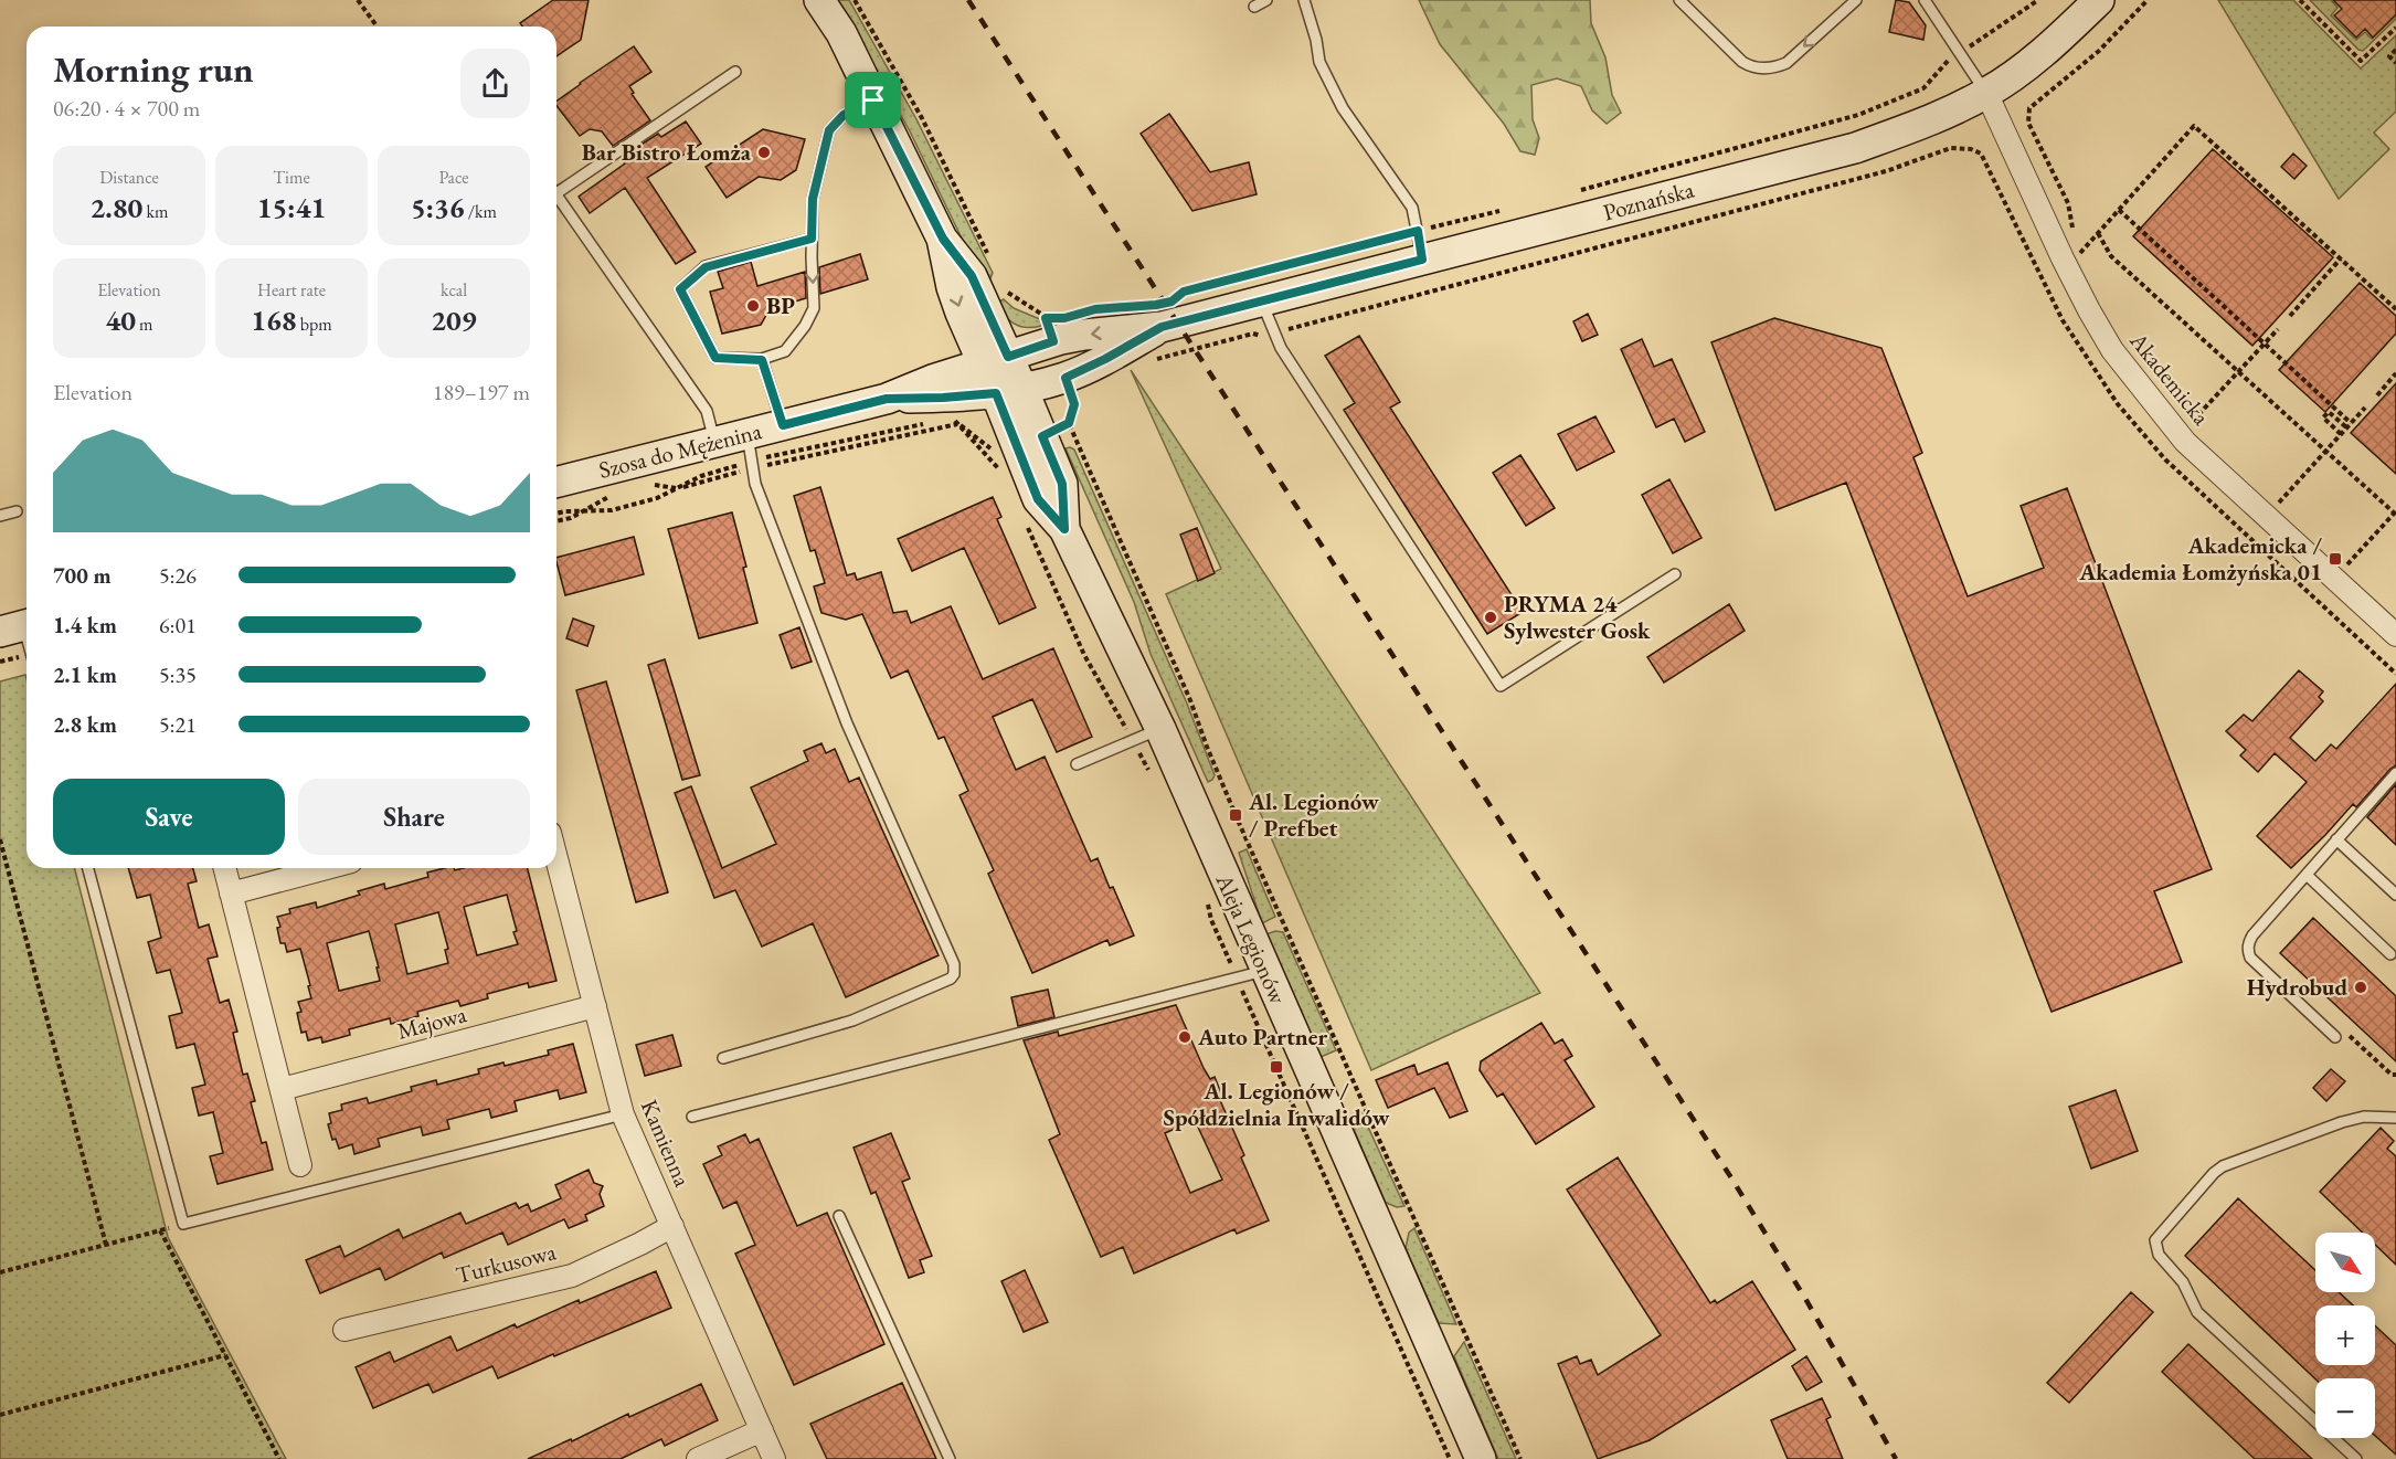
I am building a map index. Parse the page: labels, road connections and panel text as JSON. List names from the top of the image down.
{
  "streets": {
    "main road": ["Poznańska", "Szosa do Mężenina", "Aleja Legionów"],
    "street": [
      "Akademicka",
      "Majowa",
      "Kamienna",
      "Turkusowa"
    ]
  },
  "crossings": [
    ["Poznańska", "Akademicka"],
    ["Poznańska", "Szosa do Mężenina"],
    ["Poznańska", "Aleja Legionów"],
    ["Szosa do Mężenina", "Aleja Legionów"],
    ["Majowa", "Kamienna"],
    ["Kamienna", "Turkusowa"]
  ],
  "places": {
    "other": [
      "Bar Bistro Łomża",
      "BP",
      "PRYMA 24 Sylwester Gosk",
      "Hydrobud",
      "Auto Partner"
    ],
    "transit": ["Akademicka / Akademia Łomżyńska 01", "Al. Legionów / Prefbet", "Al. Legionów / Spółdzielnia Inwalidów"]
  },
  "north": "bottom right",
  "page": {
    "heading": ["Morning run", "06:20 · 4 × 700 m"],
    "stats": [
      ["Distance", "2.80 km"],
      ["Time", "15:41"],
      ["Pace", "5:36 /km"],
      ["Elevation", "40 m"],
      ["Heart rate", "168 bpm"],
      ["kcal", "209"]
    ],
    "chart": ["Elevation", "189–197 m"],
    "list": [
      {
        "name": "700 m",
        "note": "5:26"
      },
      {
        "name": "1.4 km",
        "note": "6:01"
      },
      {
        "name": "2.1 km",
        "note": "5:35"
      },
      {
        "name": "2.8 km",
        "note": "5:21"
      }
    ],
    "buttons": ["Save", "Share"],
    "map_buttons": ["+", "−"]
  }
}
